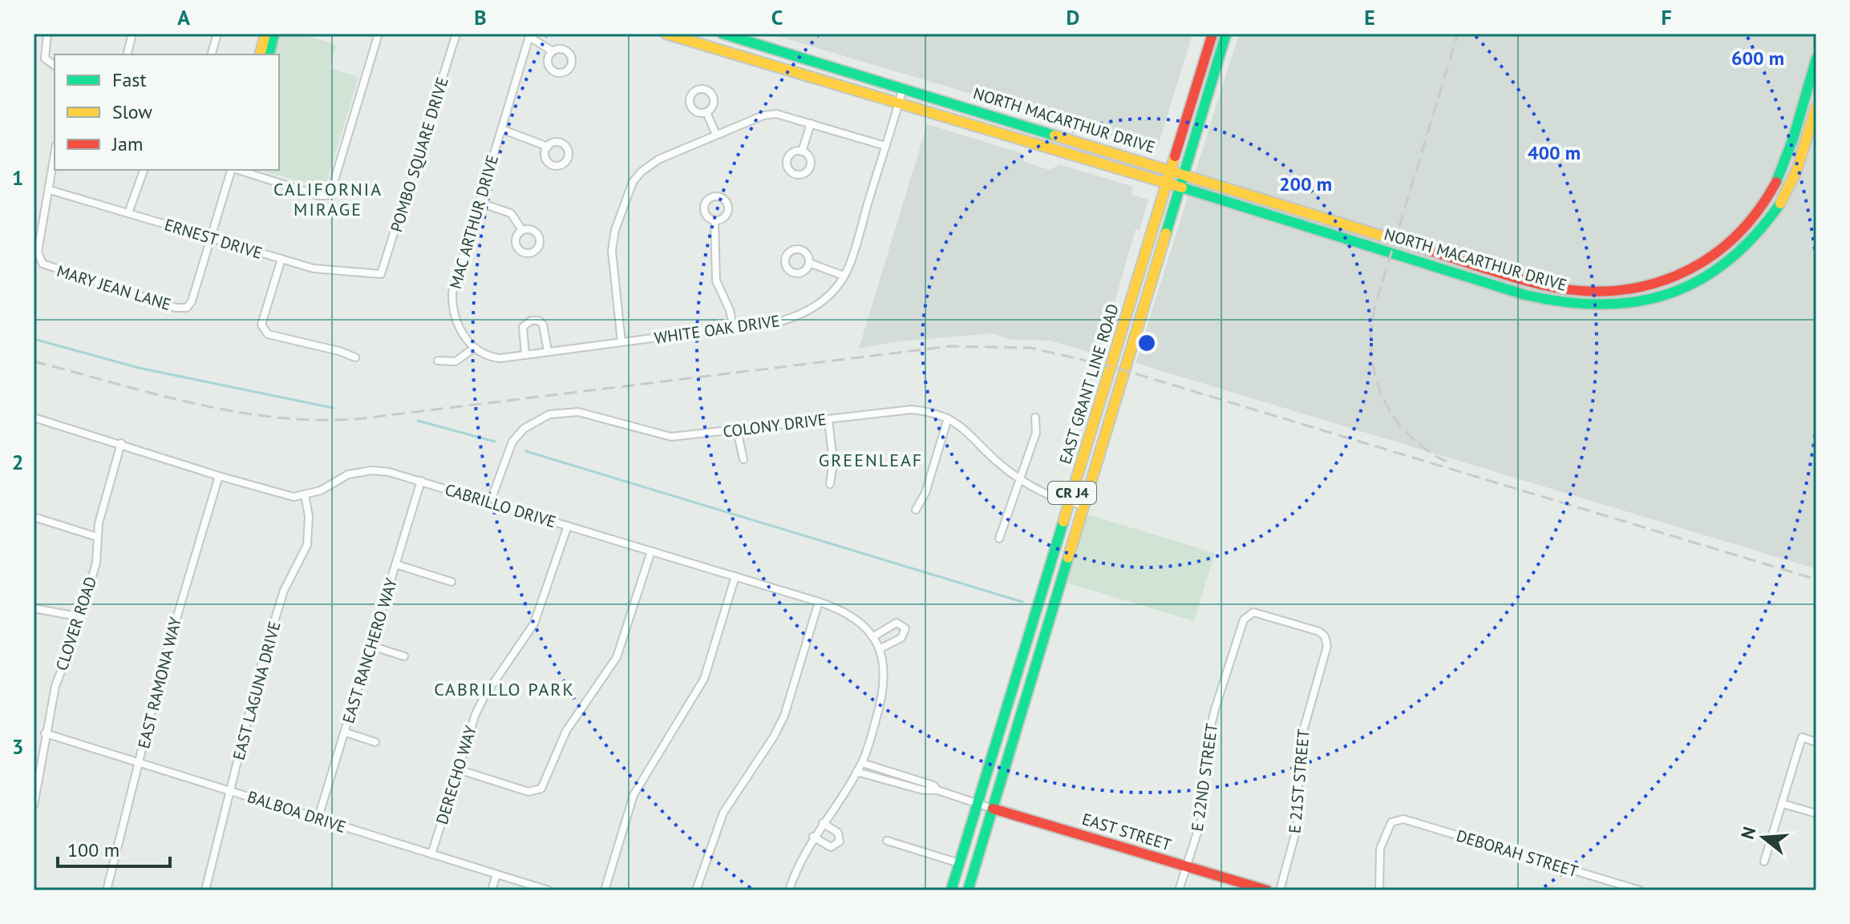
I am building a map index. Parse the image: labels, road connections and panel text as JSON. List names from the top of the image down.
{
  "streets": {
    "main road": [
      "NORTH MACARTHUR DRIVE",
      "EAST GRANT LINE ROAD",
      "CR J4",
      "EAST STREET"
    ],
    "street": [
      "POMBO SQUARE DRIVE",
      "MAC ARTHUR DRIVE",
      "ERNEST DRIVE",
      "MARY JEAN LANE",
      "WHITE OAK DRIVE",
      "COLONY DRIVE",
      "CABRILLO DRIVE",
      "CLOVER ROAD",
      "EAST RANCHERO WAY",
      "EAST RAMONA WAY",
      "EAST LAGUNA DRIVE",
      "DERECHO WAY",
      "E 22ND STREET",
      "E 21ST STREET",
      "BALBOA DRIVE",
      "DEBORAH STREET"
    ]
  },
  "crossings": [
    ["NORTH MACARTHUR DRIVE", "WHITE OAK DRIVE"],
    ["NORTH MACARTHUR DRIVE", "EAST GRANT LINE ROAD"],
    ["POMBO SQUARE DRIVE", "ERNEST DRIVE"],
    ["MAC ARTHUR DRIVE", "WHITE OAK DRIVE"],
    ["ERNEST DRIVE", "MARY JEAN LANE"],
    ["EAST GRANT LINE ROAD", "COLONY DRIVE"],
    ["EAST GRANT LINE ROAD", "EAST STREET"],
    ["COLONY DRIVE", "CABRILLO DRIVE"],
    ["CABRILLO DRIVE", "CLOVER ROAD"],
    ["CABRILLO DRIVE", "EAST RANCHERO WAY"],
    ["CABRILLO DRIVE", "EAST RAMONA WAY"],
    ["CABRILLO DRIVE", "EAST LAGUNA DRIVE"],
    ["CABRILLO DRIVE", "DERECHO WAY"],
    ["CLOVER ROAD", "BALBOA DRIVE"],
    ["EAST RANCHERO WAY", "BALBOA DRIVE"],
    ["EAST RAMONA WAY", "BALBOA DRIVE"],
    ["EAST LAGUNA DRIVE", "BALBOA DRIVE"],
    ["DERECHO WAY", "BALBOA DRIVE"],
    ["E 22ND STREET", "E 21ST STREET"],
    ["E 22ND STREET", "EAST STREET"]
  ],
  "districts": ["CALIFORNIA MIRAGE", "GREENLEAF", "CABRILLO PARK"],
  "legend": ["Fast", "Slow", "Jam"],
  "scale_bar": "100 m",
  "north": "left",
  "grid": {
    "columns": [
      "A",
      "B",
      "C",
      "D",
      "E",
      "F"
    ],
    "rows": ["1", "2", "3"]
  },
  "rings": ["600 m", "400 m", "200 m"]
}
